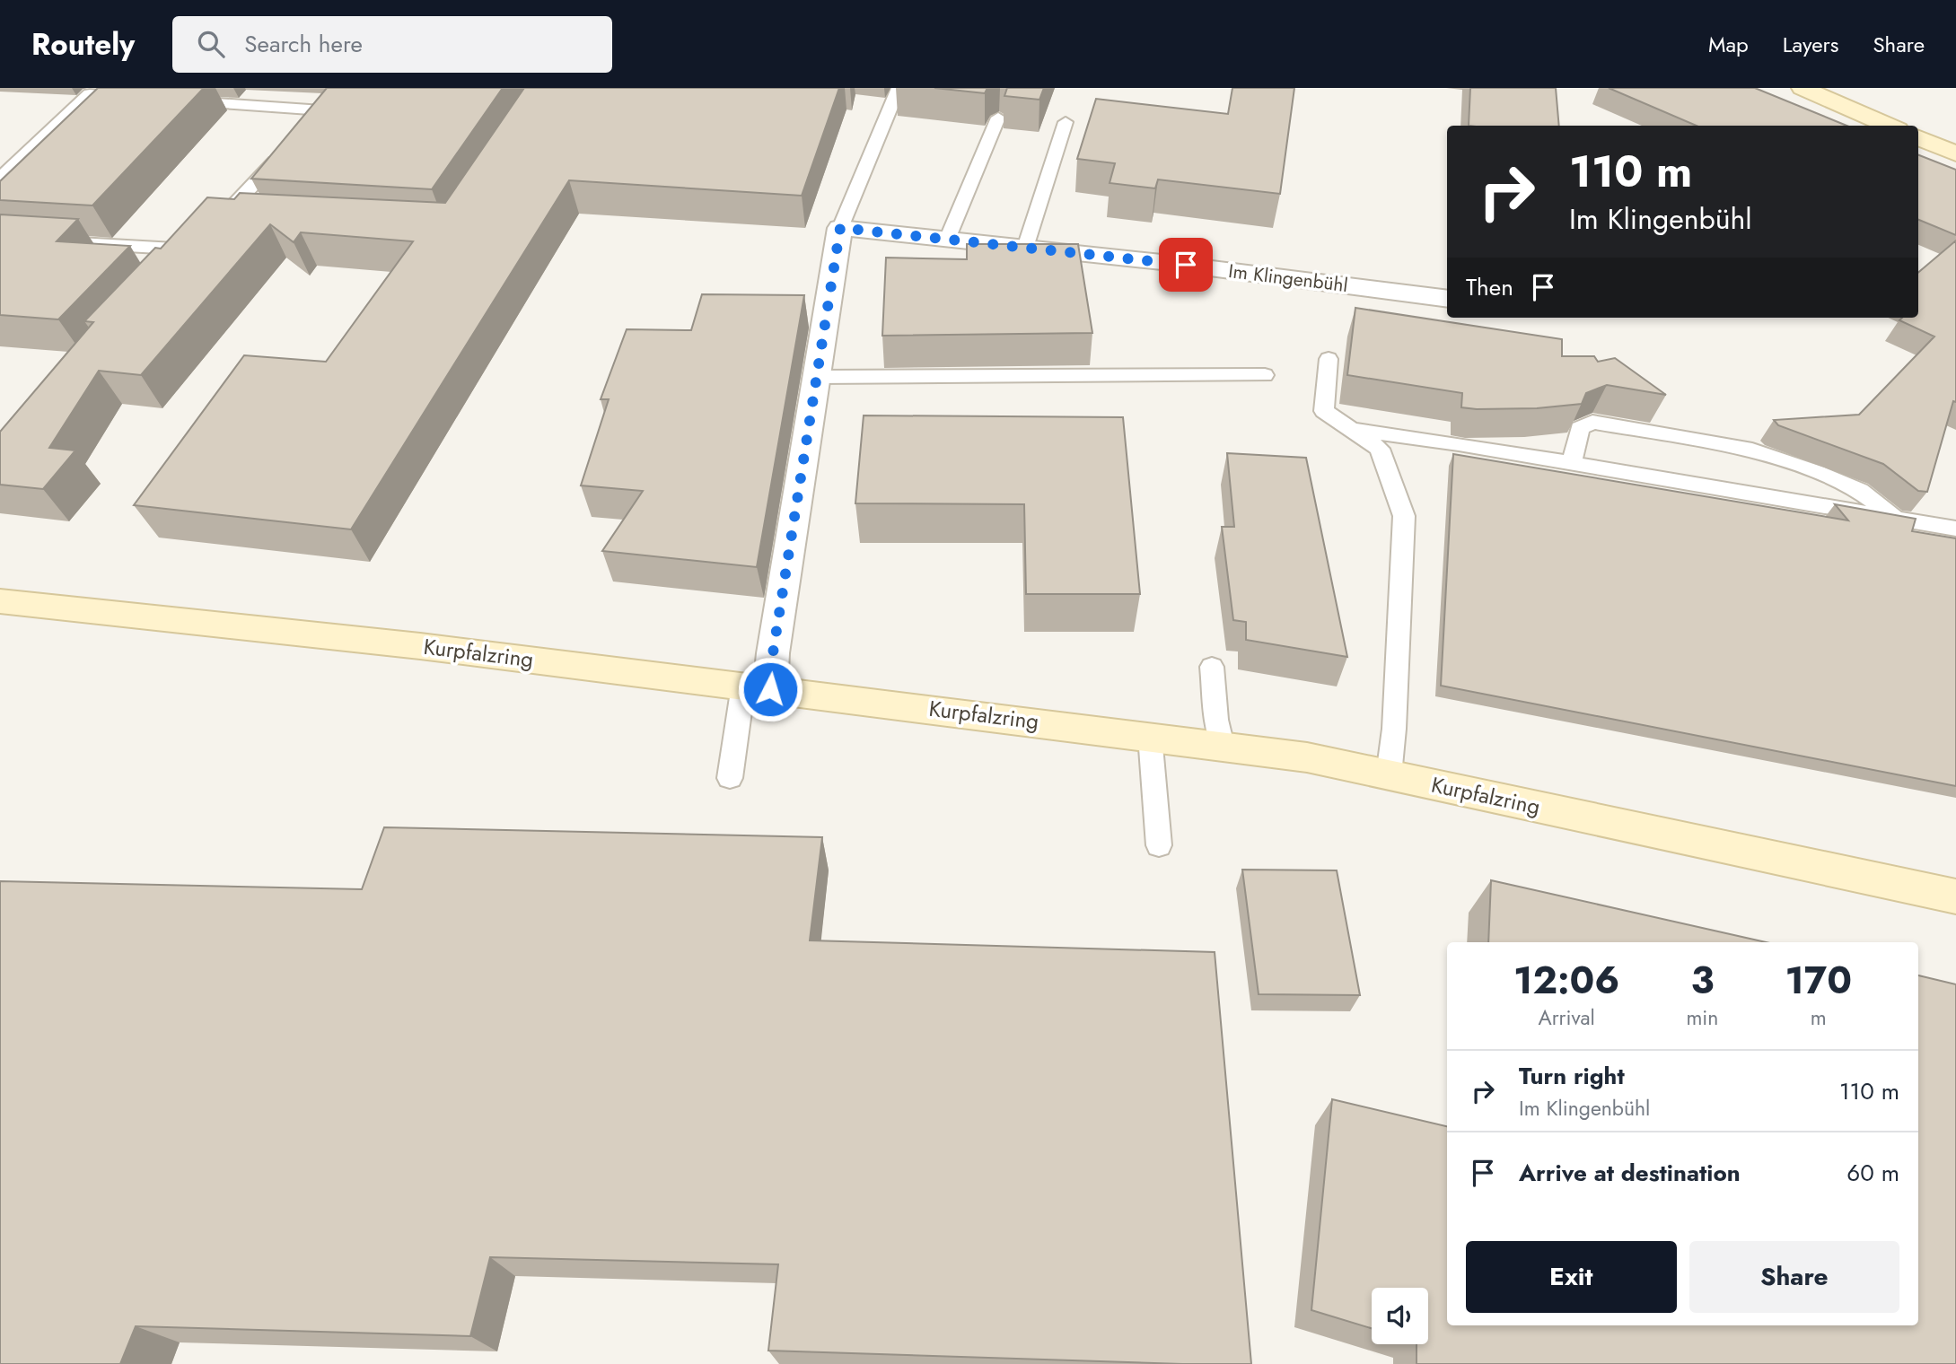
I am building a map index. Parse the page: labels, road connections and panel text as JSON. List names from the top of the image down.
{
  "streets": {
    "main road": ["Kurpfalzring"],
    "street": ["Im Klingenbühl"]
  },
  "page": {
    "header": "Routely",
    "search": "Search here",
    "nav": ["Map", "Layers", "Share"],
    "turn": ["110 m", "Im Klingenbühl"],
    "then": "Then",
    "eta": [
      "12:06",
      "Arrival",
      "3",
      "min",
      "170",
      "m"
    ],
    "list": [
      {
        "name": "Turn right",
        "note": "Im Klingenbühl",
        "value": "110 m"
      },
      {
        "name": "Arrive at destination",
        "value": "60 m"
      }
    ],
    "buttons": ["Exit", "Share"]
  }
}
